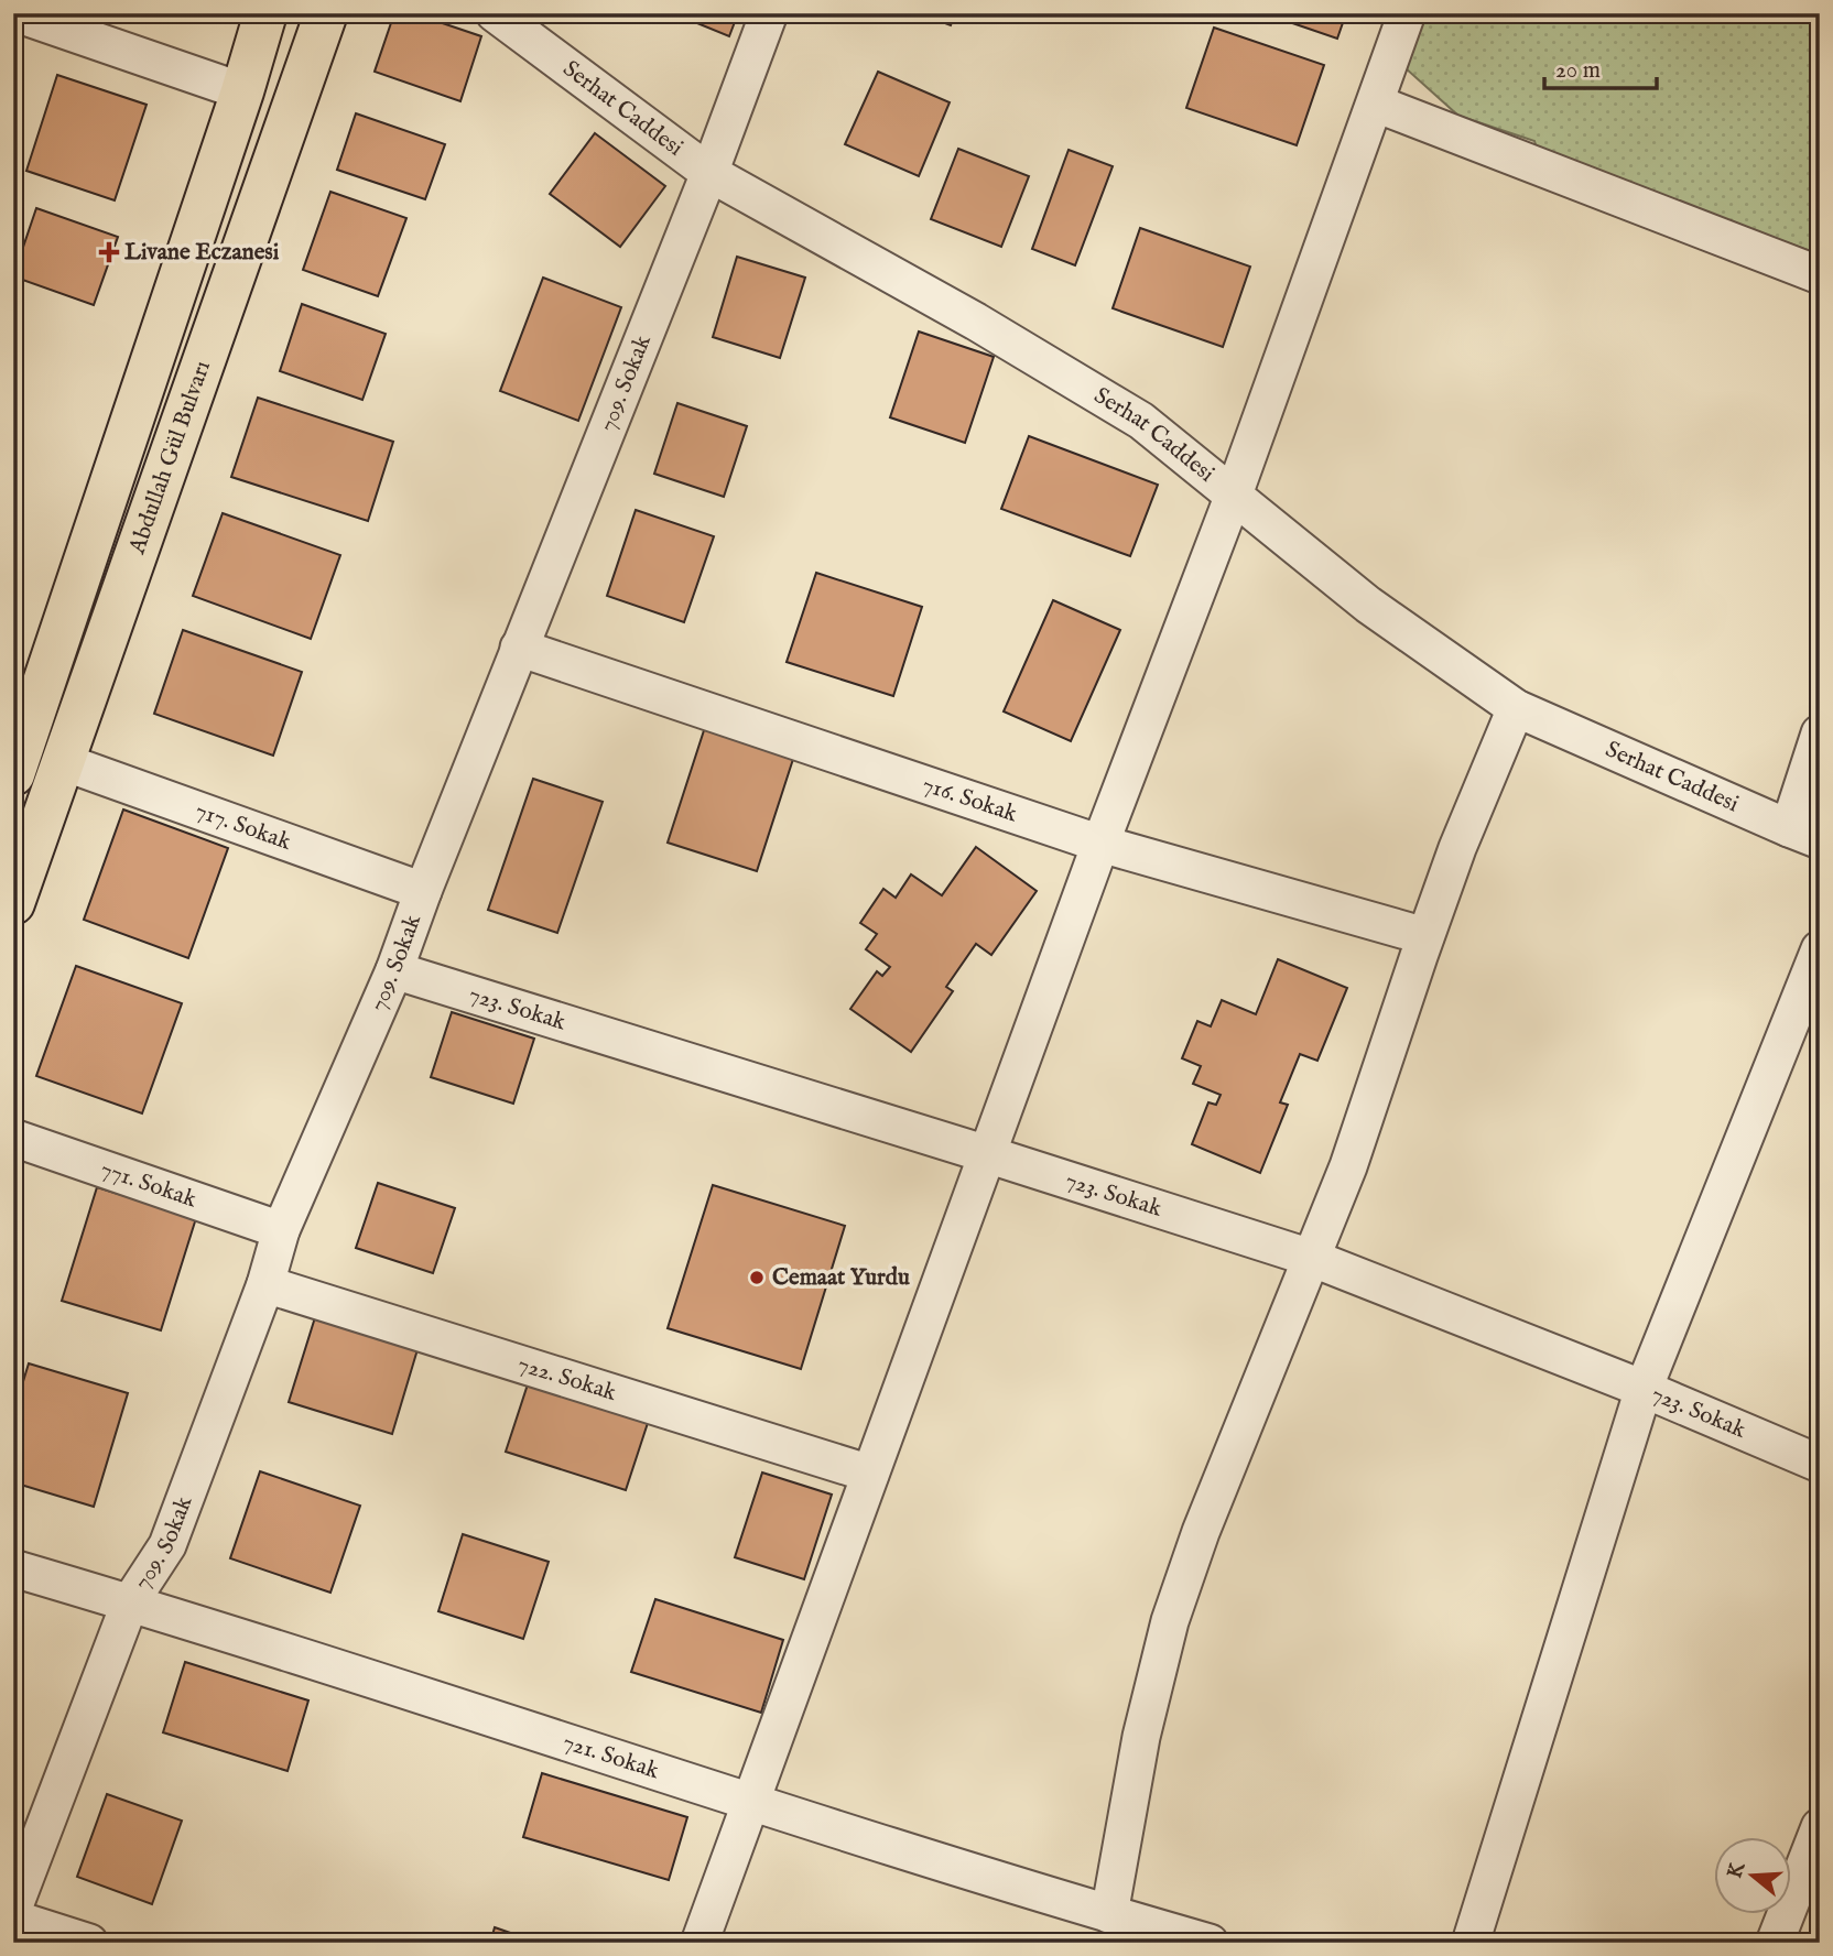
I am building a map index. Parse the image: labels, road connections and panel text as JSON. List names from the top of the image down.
{
  "streets": {
    "main road": ["Abdullah Gül Bulvarı"],
    "street": [
      "Serhat Caddesi",
      "709. Sokak",
      "716. Sokak",
      "717. Sokak",
      "723. Sokak",
      "771. Sokak",
      "722. Sokak",
      "721. Sokak"
    ]
  },
  "crossings": [
    ["Serhat Caddesi", "709. Sokak"],
    ["709. Sokak", "716. Sokak"],
    ["709. Sokak", "717. Sokak"],
    ["709. Sokak", "723. Sokak"],
    ["709. Sokak", "771. Sokak"],
    ["709. Sokak", "722. Sokak"],
    ["709. Sokak", "721. Sokak"],
    ["Abdullah Gül Bulvarı", "717. Sokak"]
  ],
  "places": {
    "health": ["Livane Eczanesi"],
    "other": ["Cemaat Yurdu"]
  },
  "scale_bar": "20 m",
  "north": "left"
}
